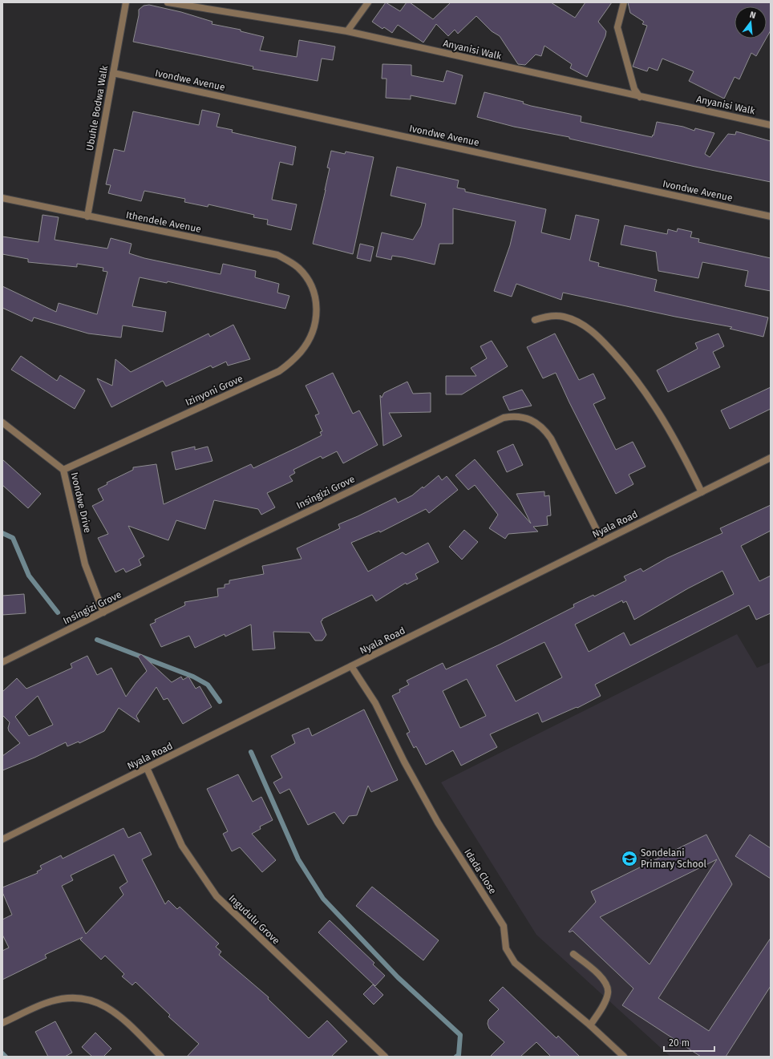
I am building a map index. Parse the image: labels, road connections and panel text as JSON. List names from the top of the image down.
{
  "streets": {
    "street": [
      "Anyanisi Walk",
      "Ivondwe Avenue",
      "Ubuhle Bodwa Walk",
      "Ithendele Avenue",
      "Izinyoni Grove",
      "Insingizi Grove",
      "Ivondwe Drive",
      "Nyala Road",
      "Idada Close",
      "Ingudulu Grove"
    ]
  },
  "crossings": [
    ["Ivondwe Avenue", "Ubuhle Bodwa Walk"],
    ["Ubuhle Bodwa Walk", "Ithendele Avenue"],
    ["Ithendele Avenue", "Izinyoni Grove"],
    ["Izinyoni Grove", "Ivondwe Drive"],
    ["Insingizi Grove", "Ivondwe Drive"],
    ["Insingizi Grove", "Nyala Road"],
    ["Nyala Road", "Idada Close"],
    ["Nyala Road", "Ingudulu Grove"]
  ],
  "places": {
    "school or university": ["Sondelani Primary School"]
  },
  "scale_bar": "20 m",
  "north": "top"
}
